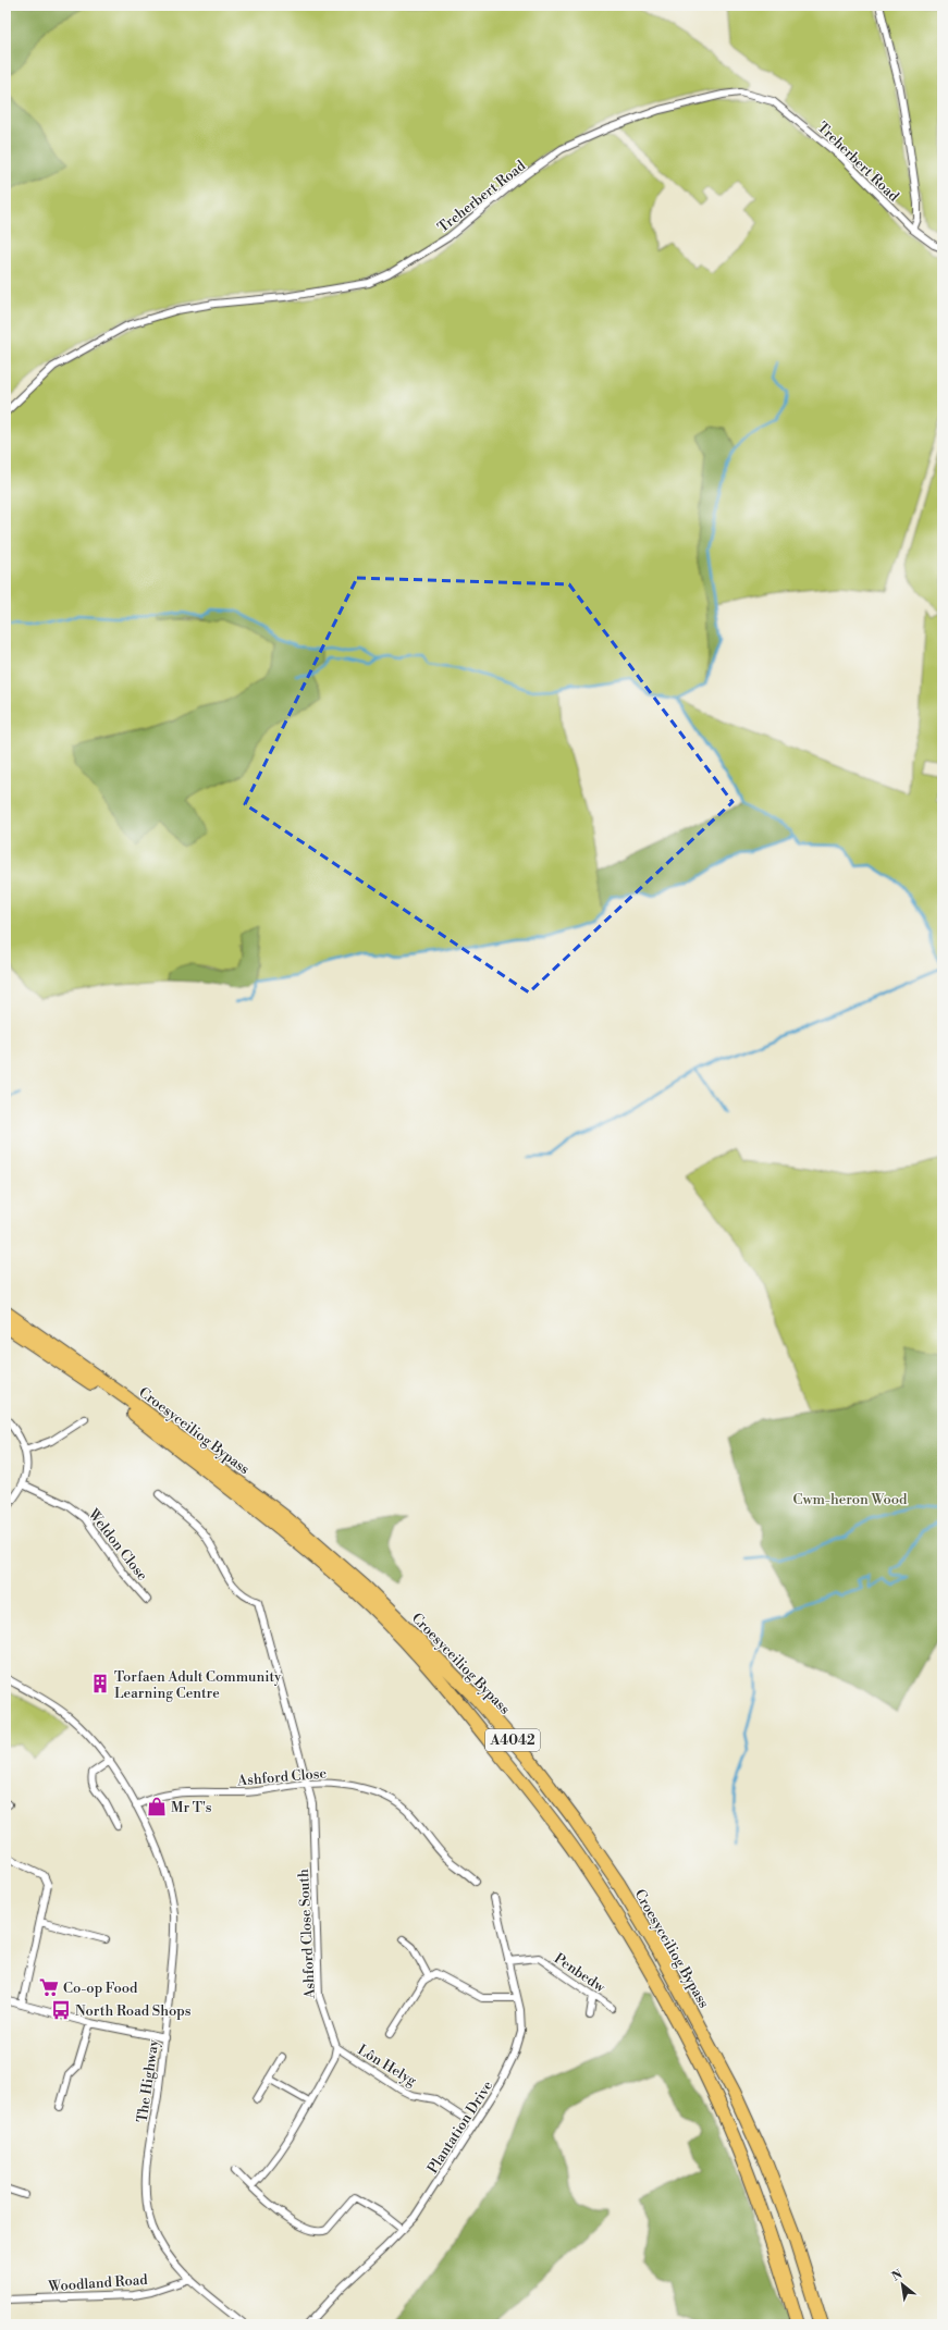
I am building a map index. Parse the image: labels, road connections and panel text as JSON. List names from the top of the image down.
{
  "streets": {
    "highway": ["Croesyceiliog Bypass", "A4042"],
    "street": [
      "Treherbert Road",
      "Weldon Close",
      "Ashford Close",
      "Ashford Close South",
      "Penbedw",
      "Lôn Helyg",
      "The Highway",
      "Plantation Drive",
      "Woodland Road"
    ]
  },
  "crossings": [
    ["Ashford Close", "Ashford Close South"],
    ["Ashford Close", "The Highway"],
    ["Ashford Close South", "Lôn Helyg"],
    ["Penbedw", "Plantation Drive"],
    ["Lôn Helyg", "Plantation Drive"],
    ["The Highway", "Woodland Road"]
  ],
  "parks": ["Cwm-heron Wood"],
  "places": {
    "building": ["Torfaen Adult Community Learning Centre"],
    "shop": ["Mr T's"],
    "supermarket": ["Co-op Food"],
    "bus stop": ["North Road Shops"]
  },
  "north": "top left"
}
